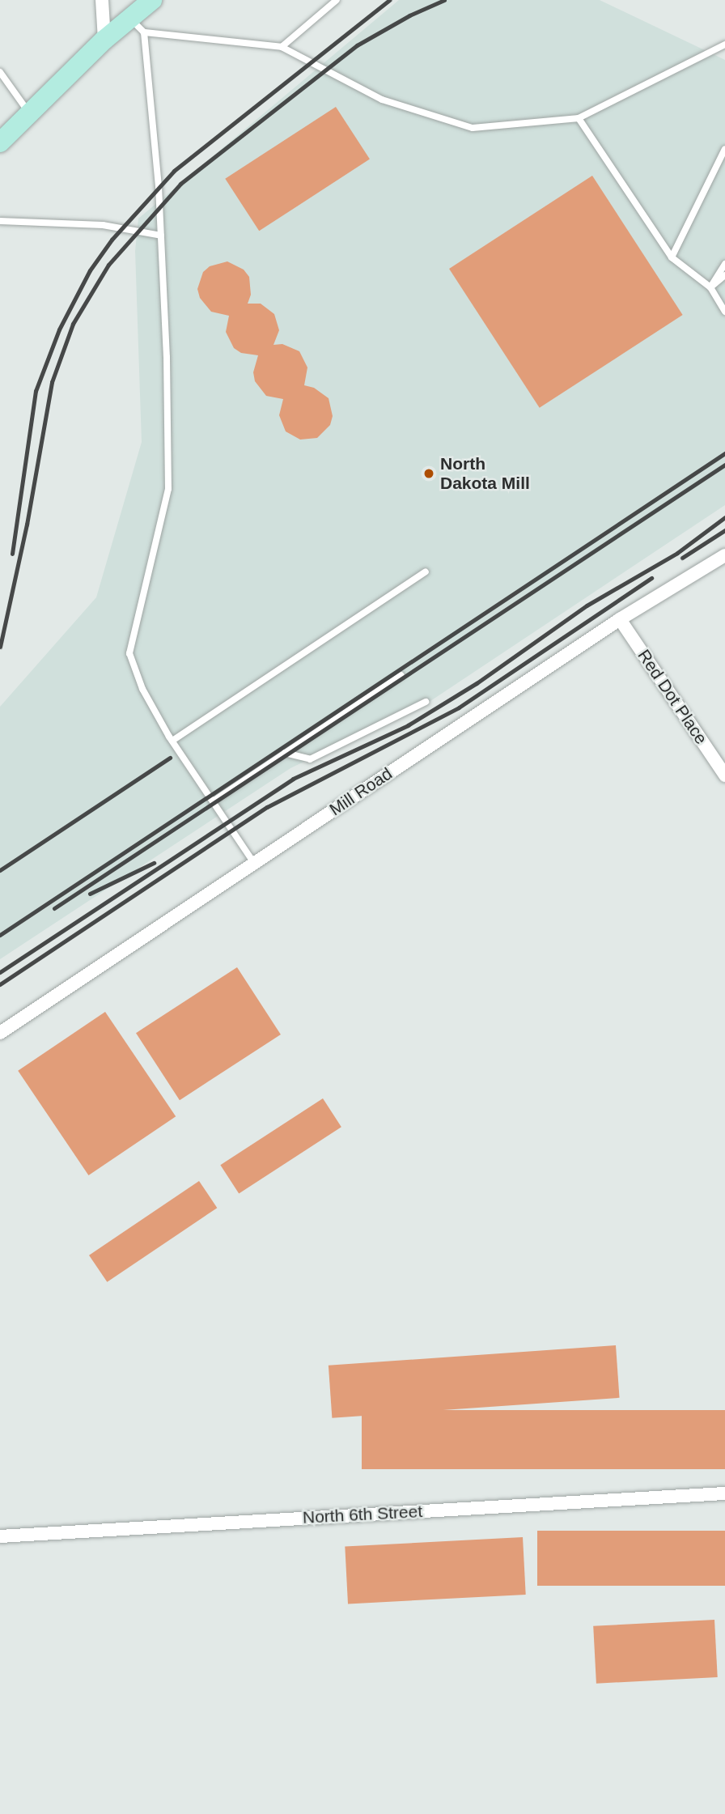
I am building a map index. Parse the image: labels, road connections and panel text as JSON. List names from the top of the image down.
{
  "streets": {
    "street": ["Red Dot Place", "Mill Road", "North 6th Street"]
  },
  "crossings": [
    ["Red Dot Place", "Mill Road"]
  ],
  "places": ["North Dakota Mill"]
}
